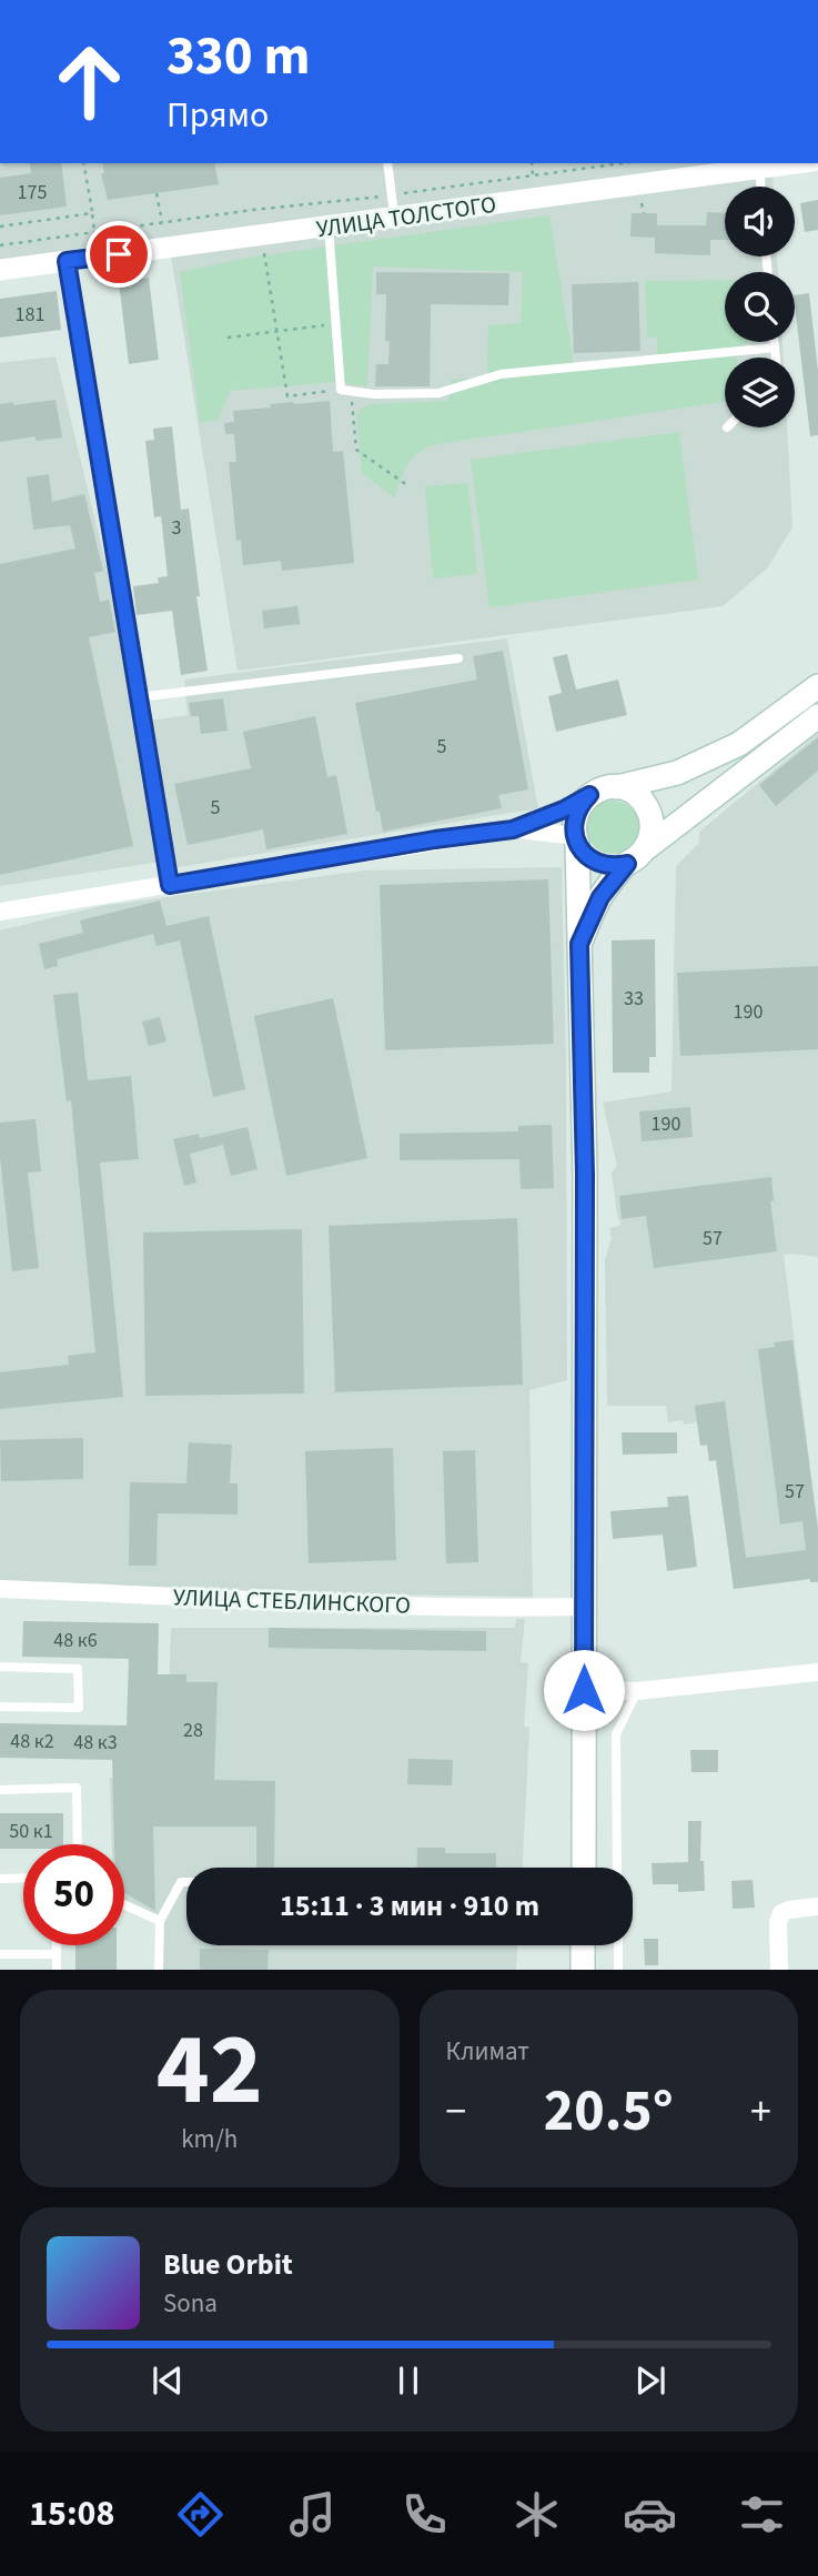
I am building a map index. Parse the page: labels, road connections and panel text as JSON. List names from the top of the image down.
{
  "streets": {
    "street": ["УЛИЦА ТОЛСТОГО", "УЛИЦА СТЕБЛИНСКОГО"]
  },
  "house_numbers": [
    "175",
    "181",
    "3",
    "5",
    "5",
    "33",
    "190",
    "190",
    "57",
    "57",
    "48 к6",
    "28",
    "48 к2",
    "48 к3",
    "50 к1"
  ],
  "page": {
    "turn": ["330 m", "Прямо"],
    "limit": "50",
    "trip": "15:11 · 3 мин · 910 m",
    "tile": [
      ["42", "km/h"],
      "Климат"
    ],
    "heat": ["−", "20.5°", "+"],
    "song": ["Blue Orbit", "Sona"],
    "tabs": "15:08"
  }
}
